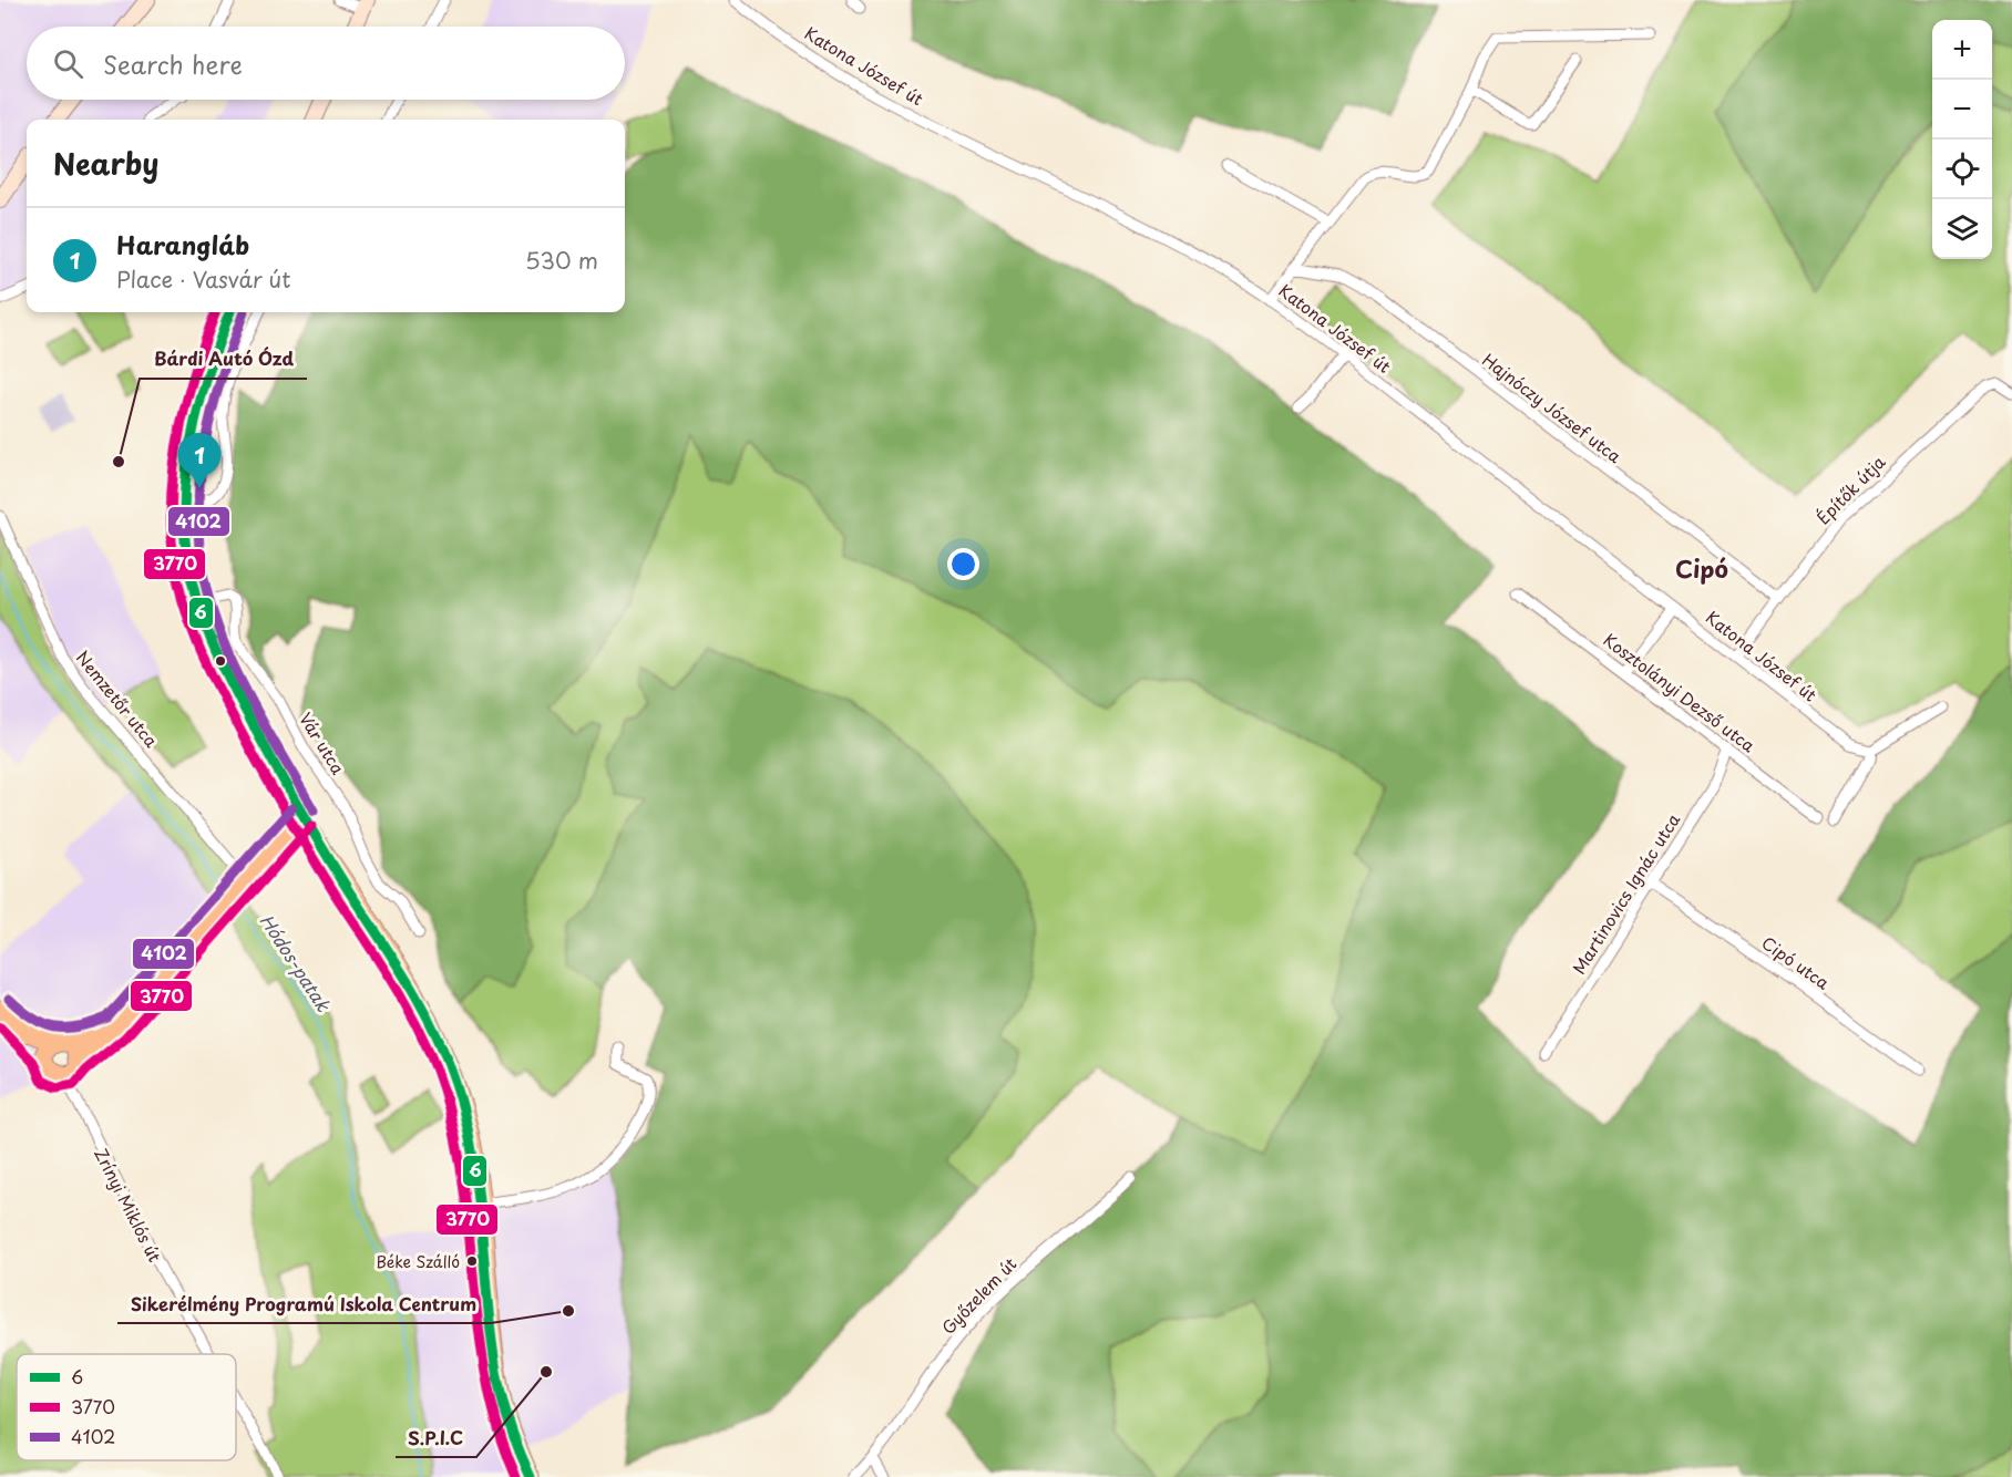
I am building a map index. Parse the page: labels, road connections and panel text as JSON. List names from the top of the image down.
{
  "streets": {
    "street": [
      "Katona József út",
      "Hajnóczy József utca",
      "Építők útja",
      "Kosztolányi Dezső utca",
      "Nemzetőr utca",
      "Vár utca",
      "Martinovics Ignác utca",
      "Cipó utca",
      "Zrínyi Miklós út",
      "Győzelem út"
    ]
  },
  "crossings": [
    ["Katona József út", "Építők útja"],
    ["Hajnóczy József utca", "Építők útja"],
    ["Kosztolányi Dezső utca", "Martinovics Ignác utca"],
    ["Martinovics Ignác utca", "Cipó utca"]
  ],
  "districts": ["Cipó"],
  "water": ["Hódos-patak"],
  "places": [
    "Bárdi Autó Ózd",
    "Béke Szálló",
    "Sikerélmény Programú Iskola Centrum",
    "S.P.I.C"
  ],
  "lines": ["transit line 6", "transit line 3770", "transit line 4102"],
  "legend": ["6", "3770", "4102"],
  "page": {
    "map_buttons": ["+", "−"],
    "search": "Search here",
    "heading": "Nearby",
    "list": [
      {
        "mark": "1",
        "name": "Harangláb",
        "note": "Place · Vasvár út",
        "value": "530 m"
      }
    ],
    "pins": "1"
  }
}
